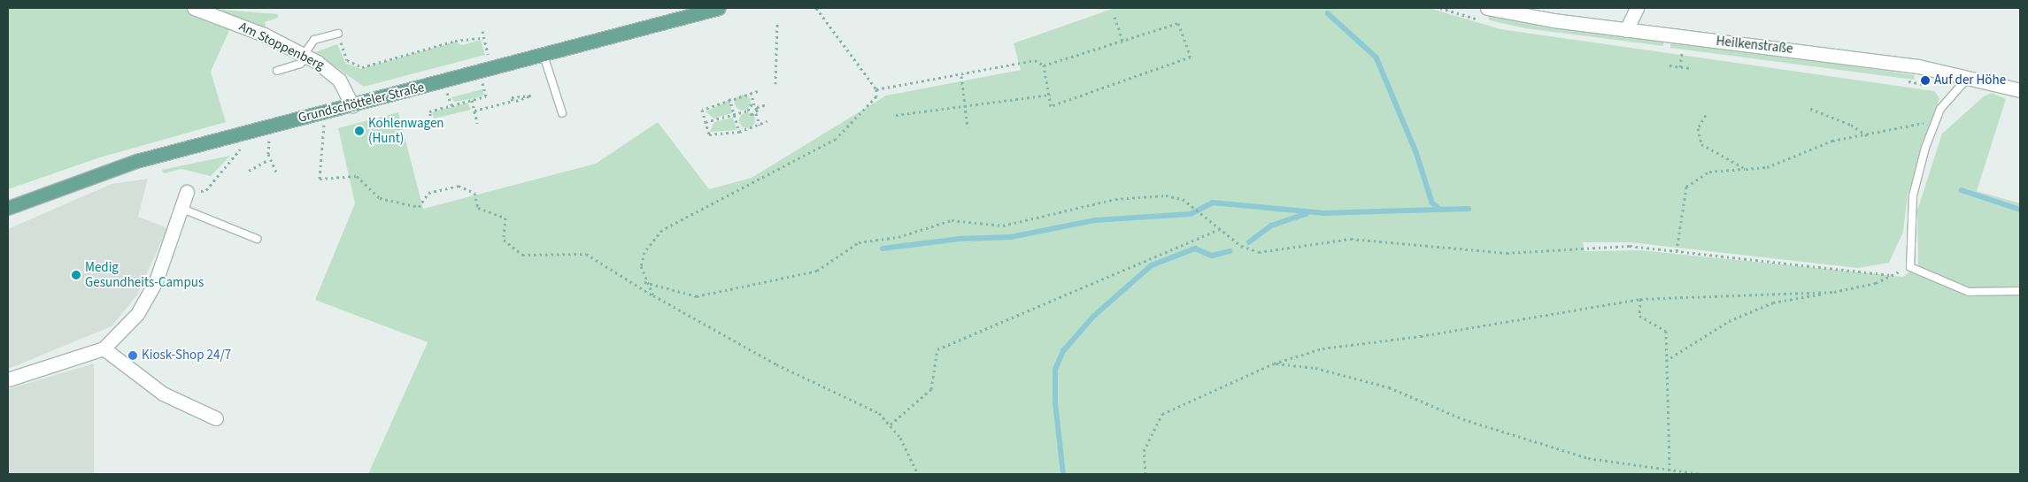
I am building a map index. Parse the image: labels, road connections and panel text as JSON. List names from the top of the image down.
{
  "streets": {
    "main road": ["Grundschötteler Straße"],
    "street": ["Heilkenstraße", "Am Stoppenberg"]
  },
  "crossings": [
    ["Am Stoppenberg", "Grundschötteler Straße"]
  ],
  "places": [
    "Auf der Höhe",
    "Kohlenwagen (Hunt)",
    "Medig Gesundheits-Campus",
    "Kiosk-Shop 24/7"
  ]
}
